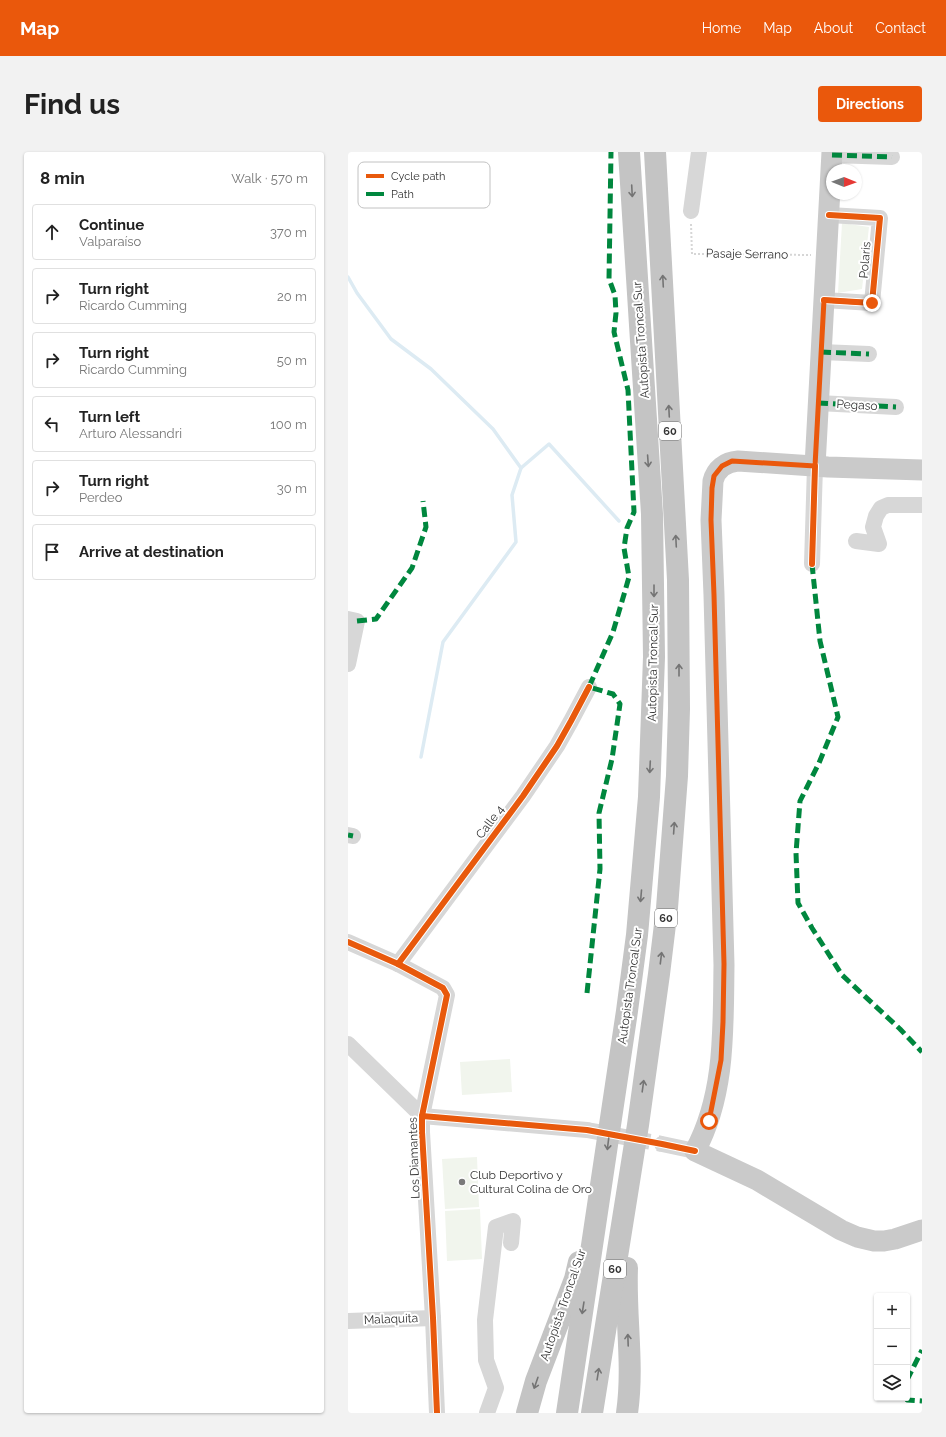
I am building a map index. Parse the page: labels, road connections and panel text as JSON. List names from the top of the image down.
{
  "streets": {
    "highway": ["Autopista Troncal Sur", "60"],
    "street": [
      "Polaris",
      "Pegaso",
      "Calle 4",
      "Los Diamantes",
      "Malaquita"
    ],
    "path": ["Pasaje Serrano"]
  },
  "crossings": [
    ["Calle 4", "Los Diamantes"],
    ["Los Diamantes", "Malaquita"]
  ],
  "places": ["Club Deportivo y Cultural Colina de Oro"],
  "legend": ["Cycle path", "Path"],
  "north": "right",
  "page": {
    "header": "Map",
    "nav": [
      "Home",
      "Map",
      "About",
      "Contact"
    ],
    "buttons": "Directions",
    "title": "Find us",
    "heading": ["8 min", "Walk · 570 m"],
    "list": [
      ["Continue", "Valparaíso", "370 m"],
      ["Turn right", "Ricardo Cumming", "20 m"],
      ["Turn right", "Ricardo Cumming", "50 m"],
      ["Turn left", "Arturo Alessandri", "100 m"],
      ["Turn right", "Perdeo", "30 m"],
      "Arrive at destination"
    ],
    "map_buttons": ["+", "−"]
  }
}
